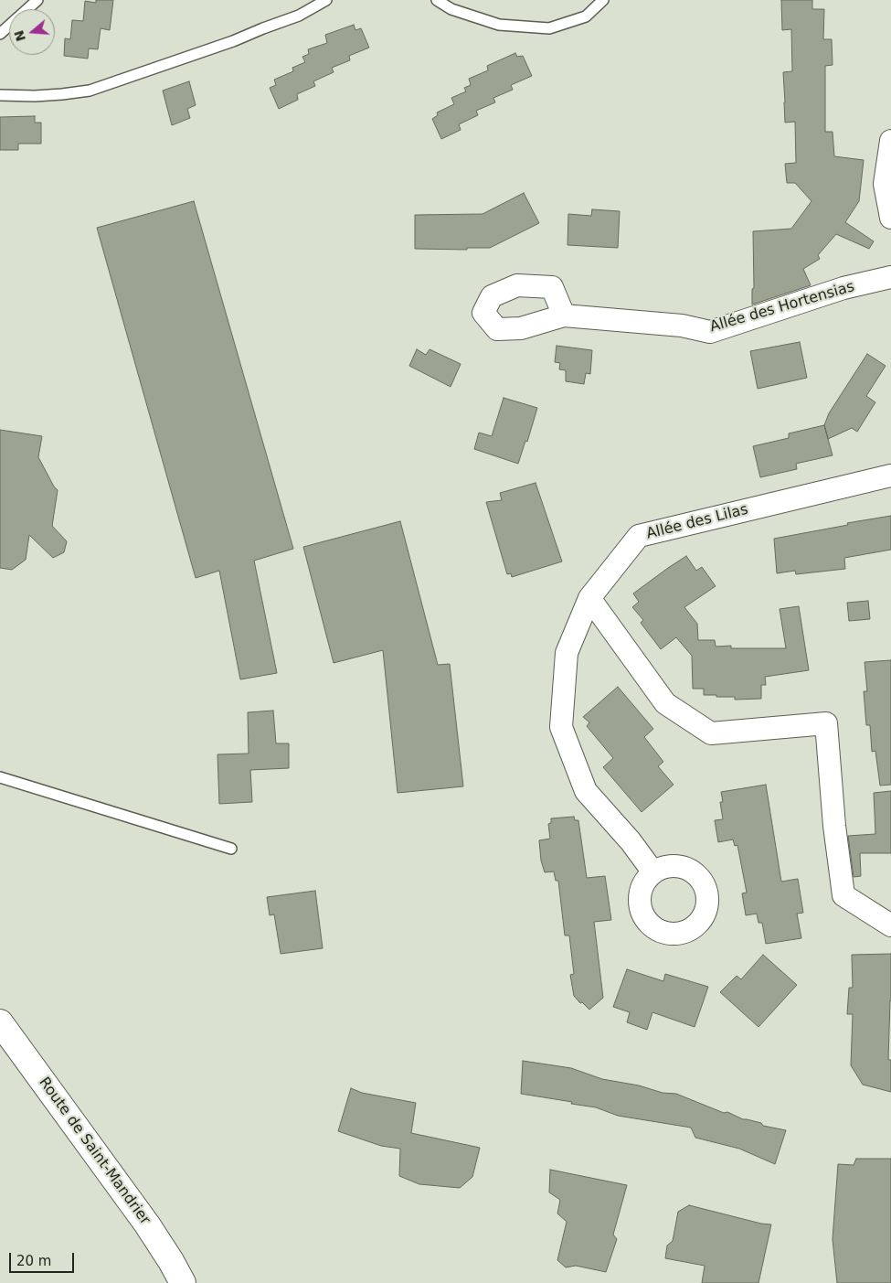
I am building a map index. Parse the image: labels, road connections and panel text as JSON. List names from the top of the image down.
{
  "streets": {
    "main road": ["Route de Saint-Mandrier"],
    "street": ["Allée des Hortensias", "Allée des Lilas"]
  },
  "scale_bar": "20 m",
  "north": "left"
}
